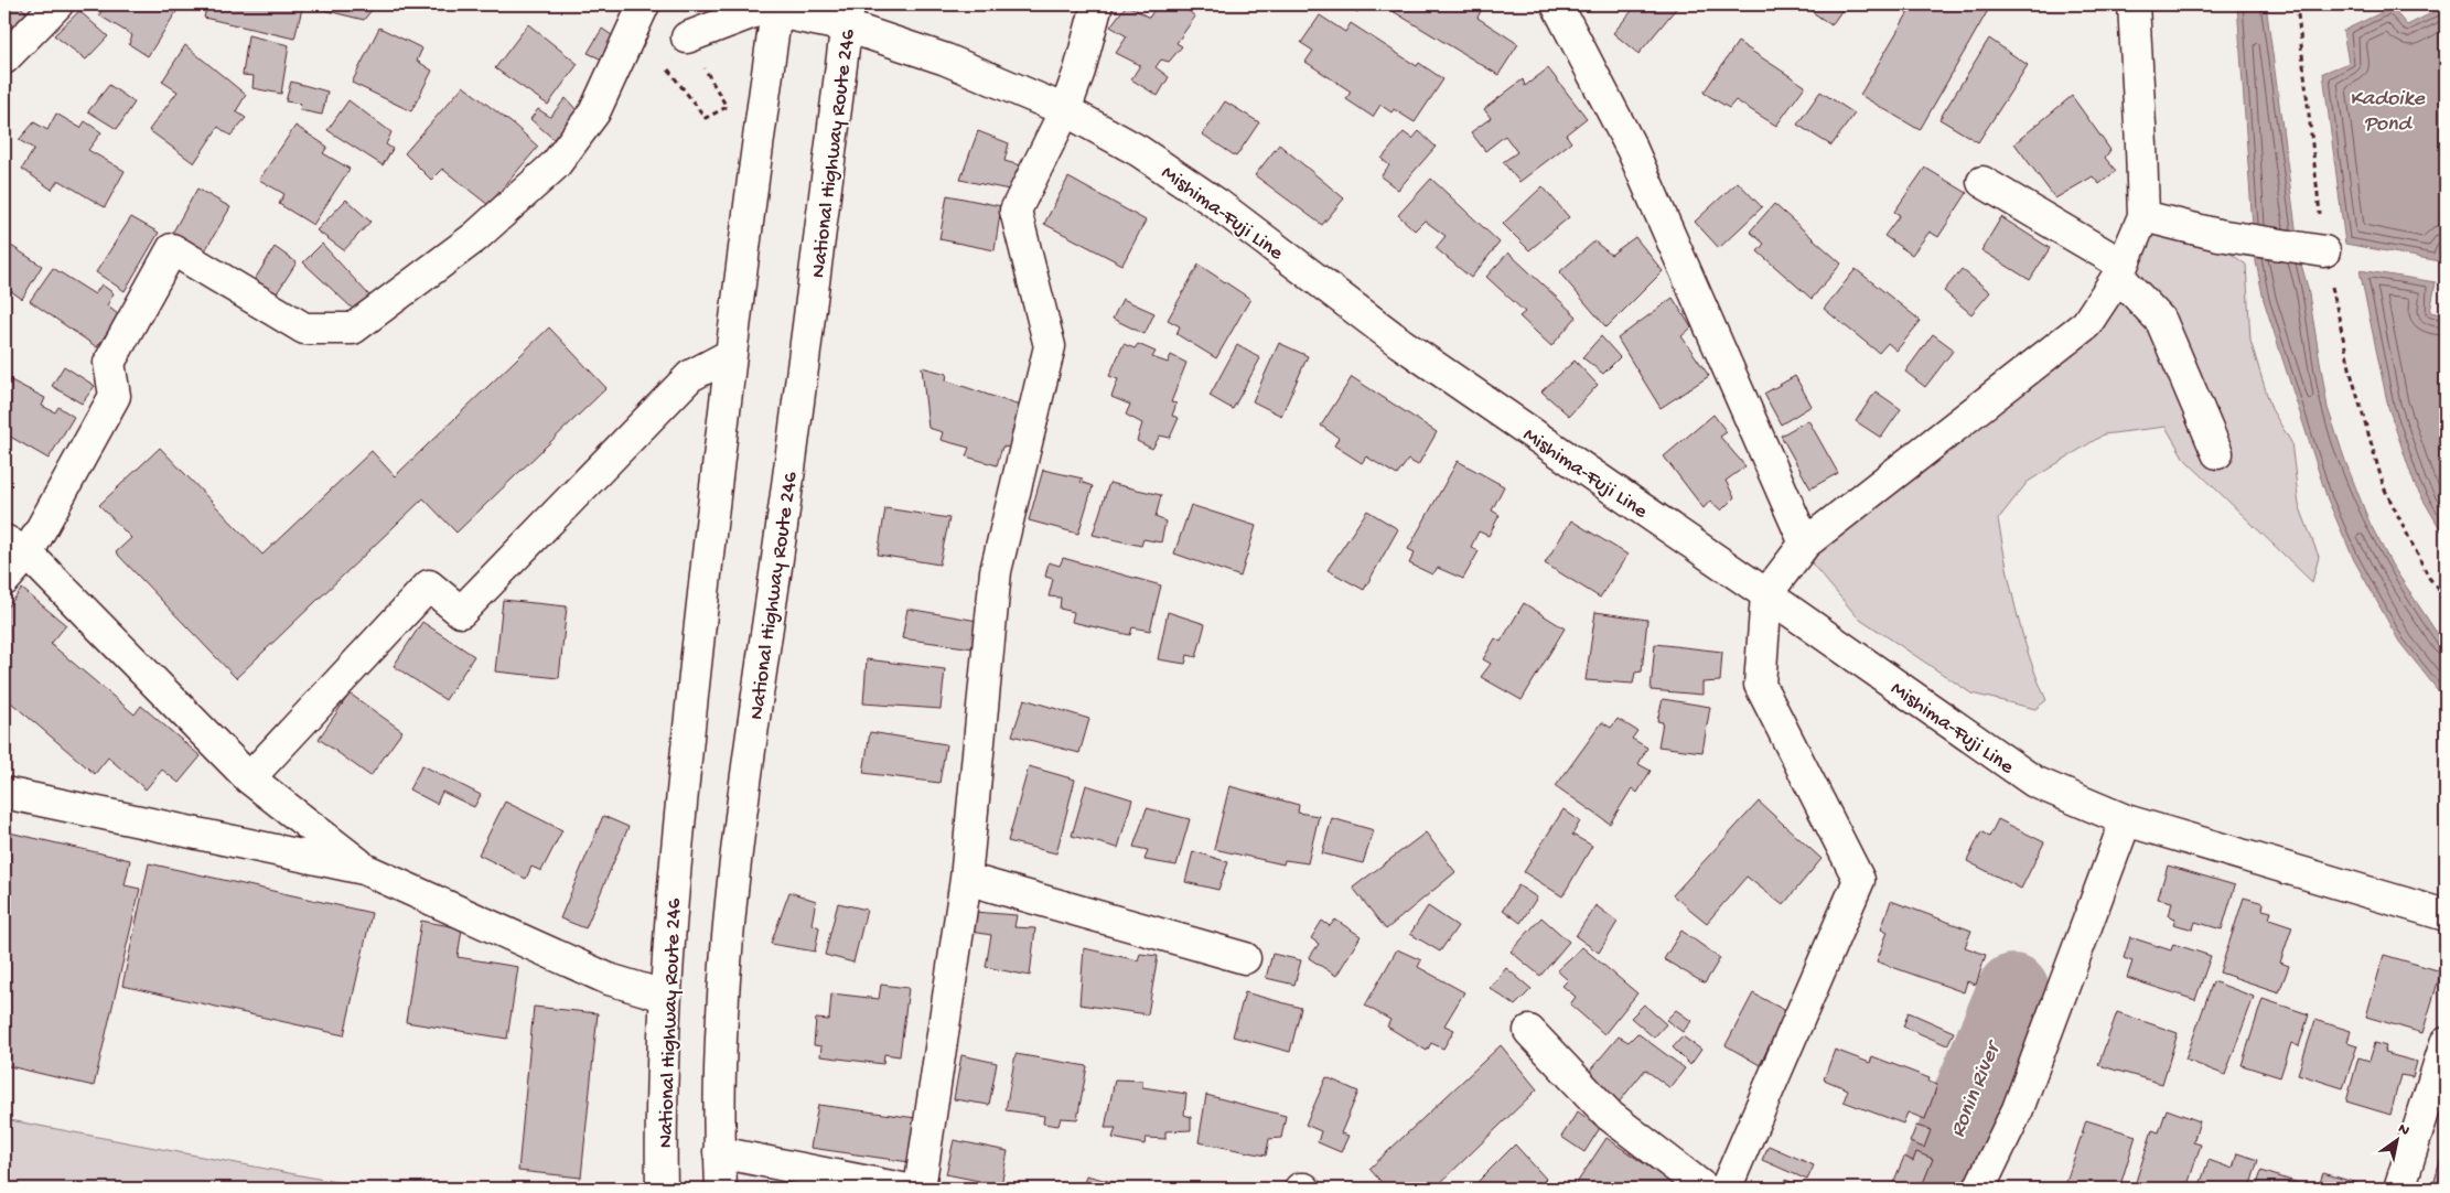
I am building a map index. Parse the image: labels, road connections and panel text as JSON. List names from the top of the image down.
{
  "streets": {
    "main road": ["National Highway Route 246", "Mishima-Fuji Line"]
  },
  "crossings": [
    ["National Highway Route 246", "Mishima-Fuji Line"]
  ],
  "water": ["Kadoike Pond", "Ronin River"],
  "north": "top right"
}
